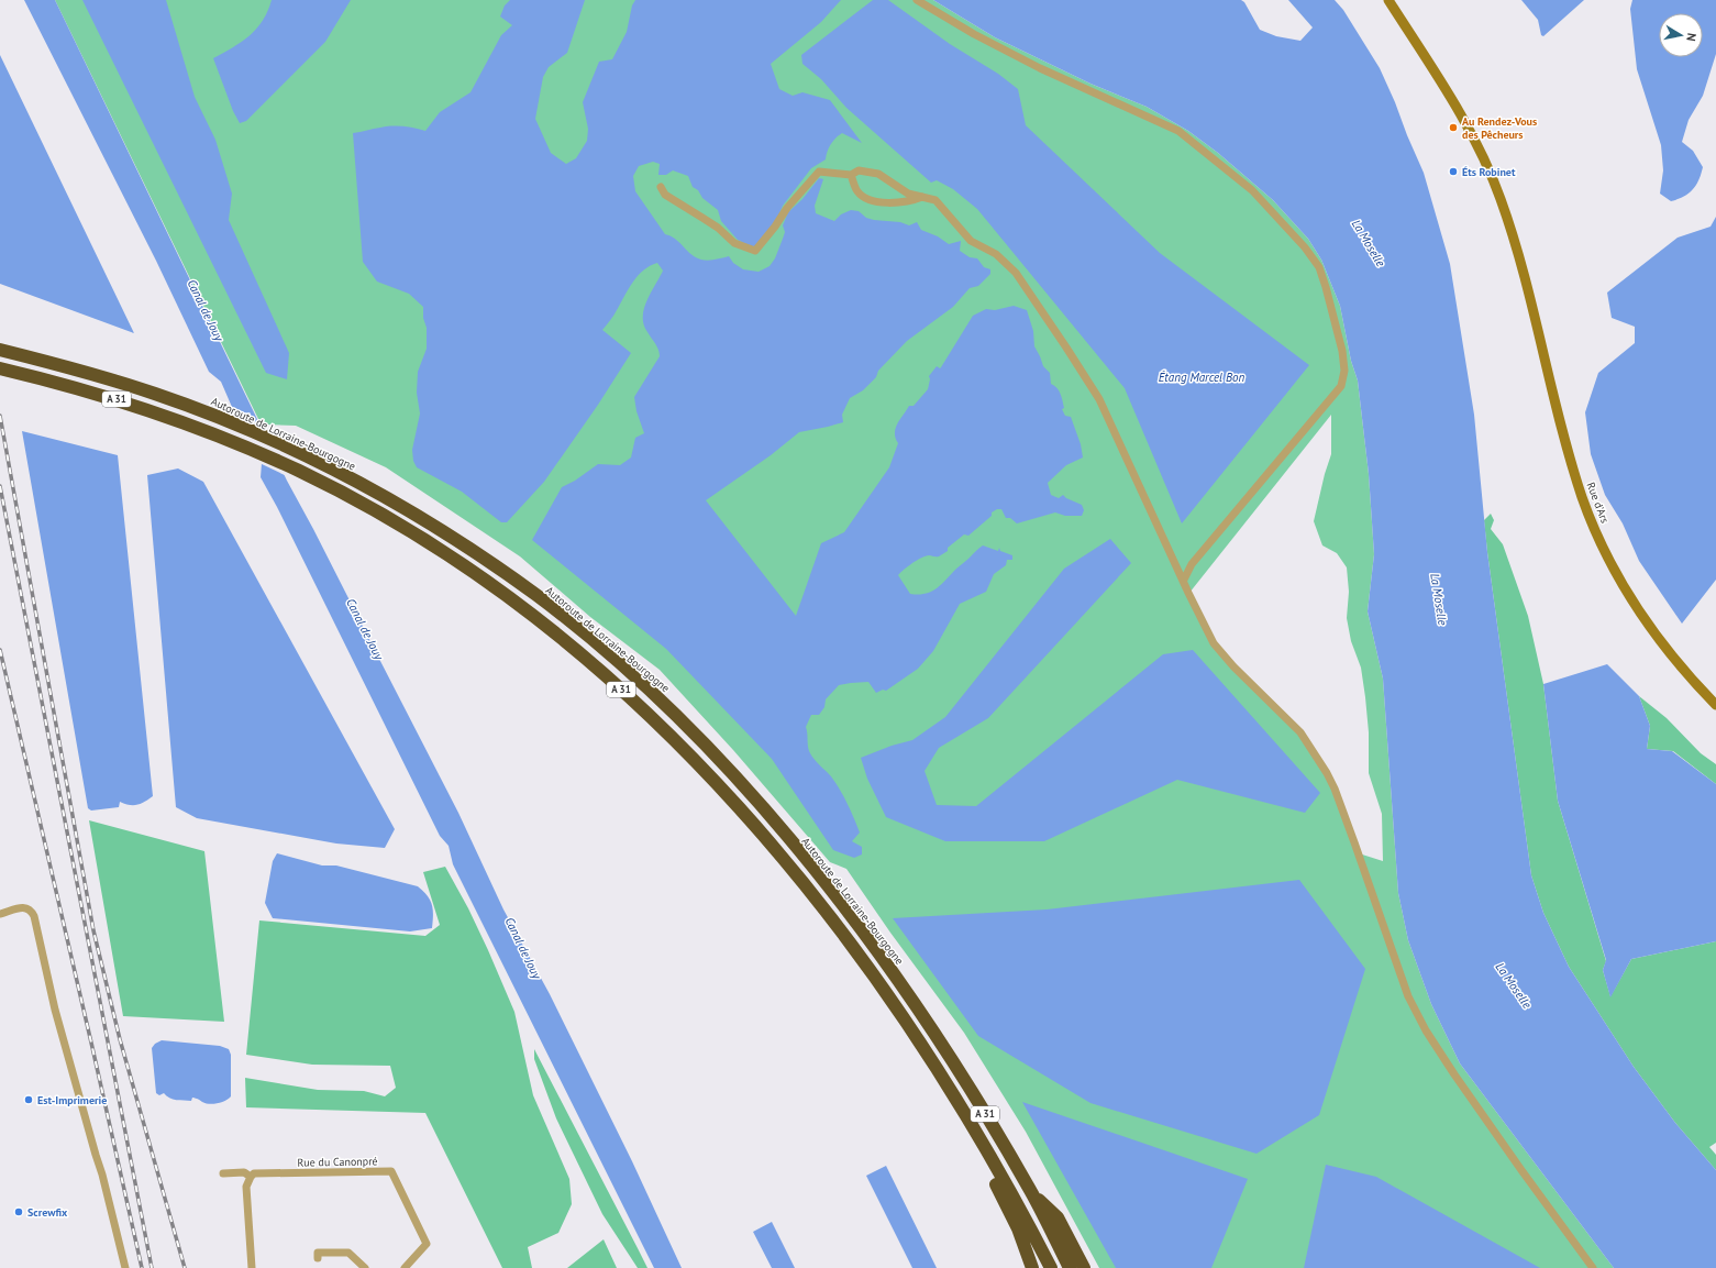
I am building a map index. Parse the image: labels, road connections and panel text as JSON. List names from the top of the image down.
{
  "streets": {
    "highway": ["A 31", "Autoroute de Lorraine-Bourgogne"],
    "main road": ["Rue d'Ars"],
    "street": ["Rue du Canonpré"]
  },
  "water": ["La Moselle", "Canal de Jouy", "Étang Marcel Bon"],
  "places": [
    "Au Rendez-Vous des Pêcheurs",
    "Éts Robinet",
    "Est-Imprimerie",
    "Screwfix"
  ],
  "north": "right"
}
